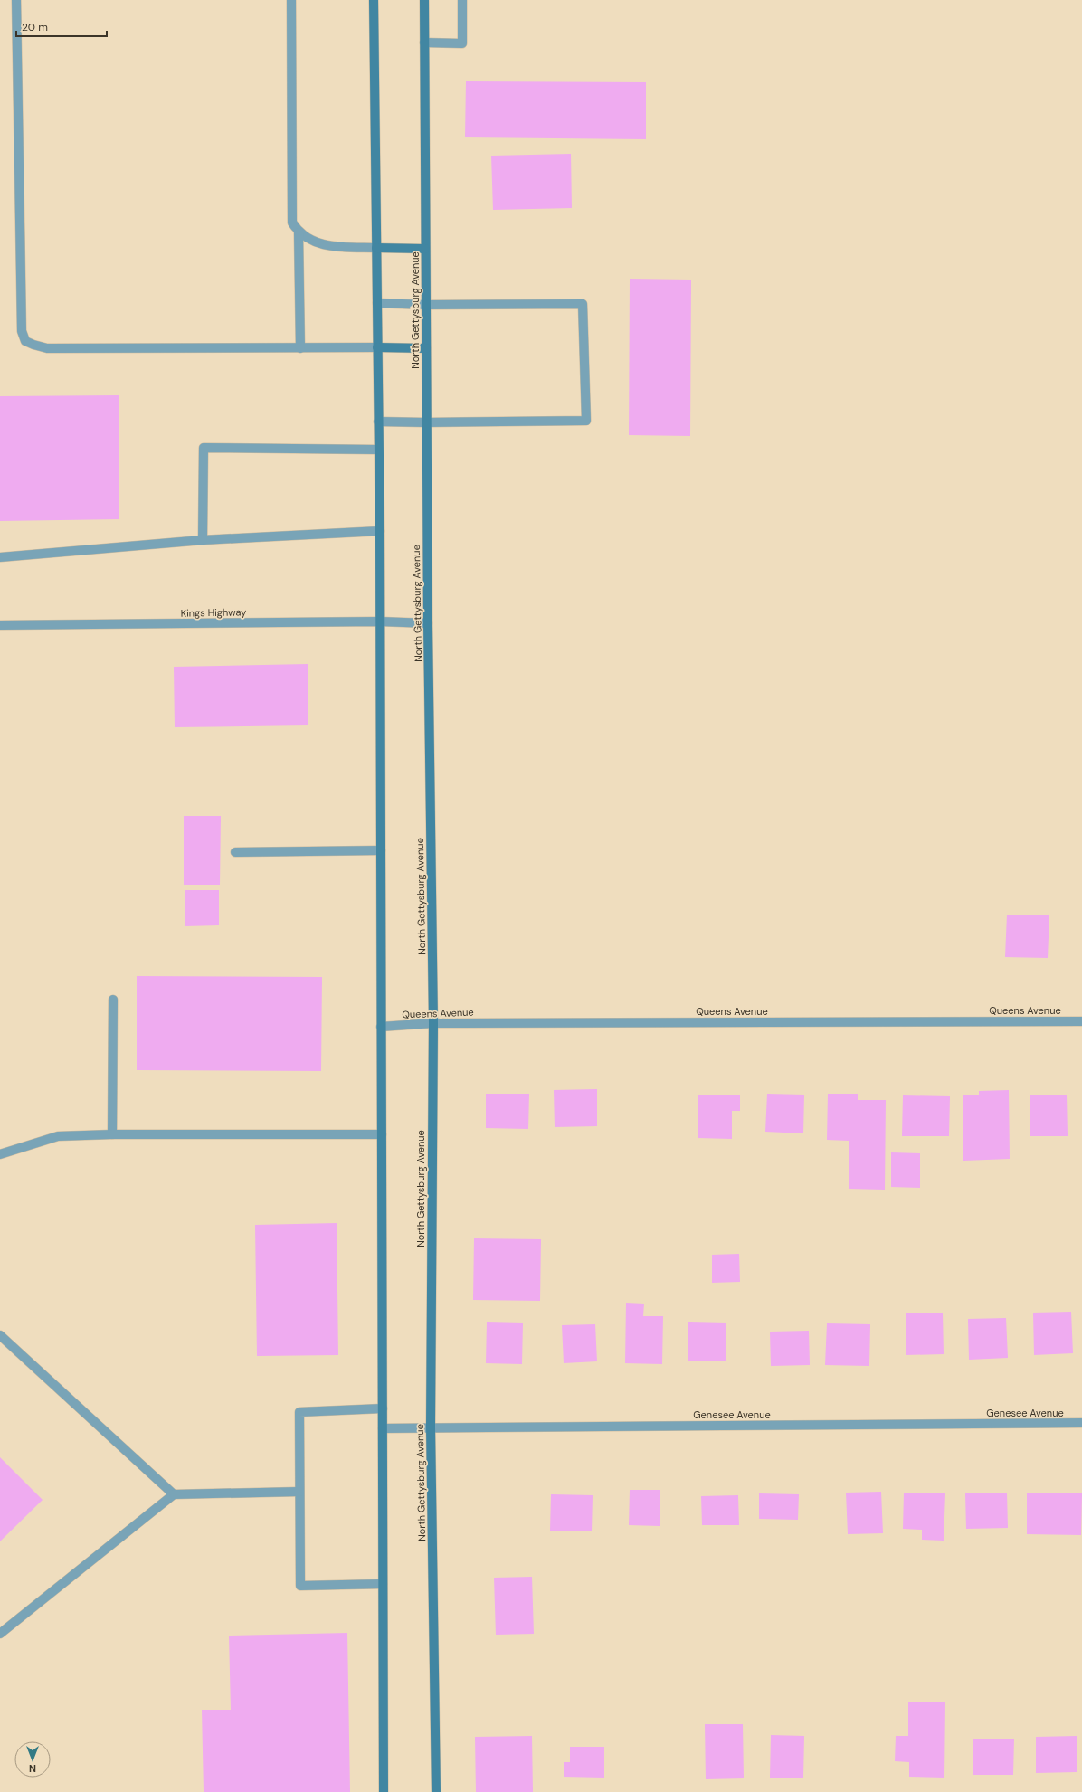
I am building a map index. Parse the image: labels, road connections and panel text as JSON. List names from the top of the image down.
{
  "streets": {
    "main road": ["North Gettysburg Avenue"],
    "street": ["Kings Highway", "Queens Avenue", "Genesee Avenue"]
  },
  "crossings": [
    ["North Gettysburg Avenue", "Kings Highway"],
    ["North Gettysburg Avenue", "Queens Avenue"],
    ["North Gettysburg Avenue", "Genesee Avenue"]
  ],
  "scale_bar": "20 m",
  "north": "bottom"
}
